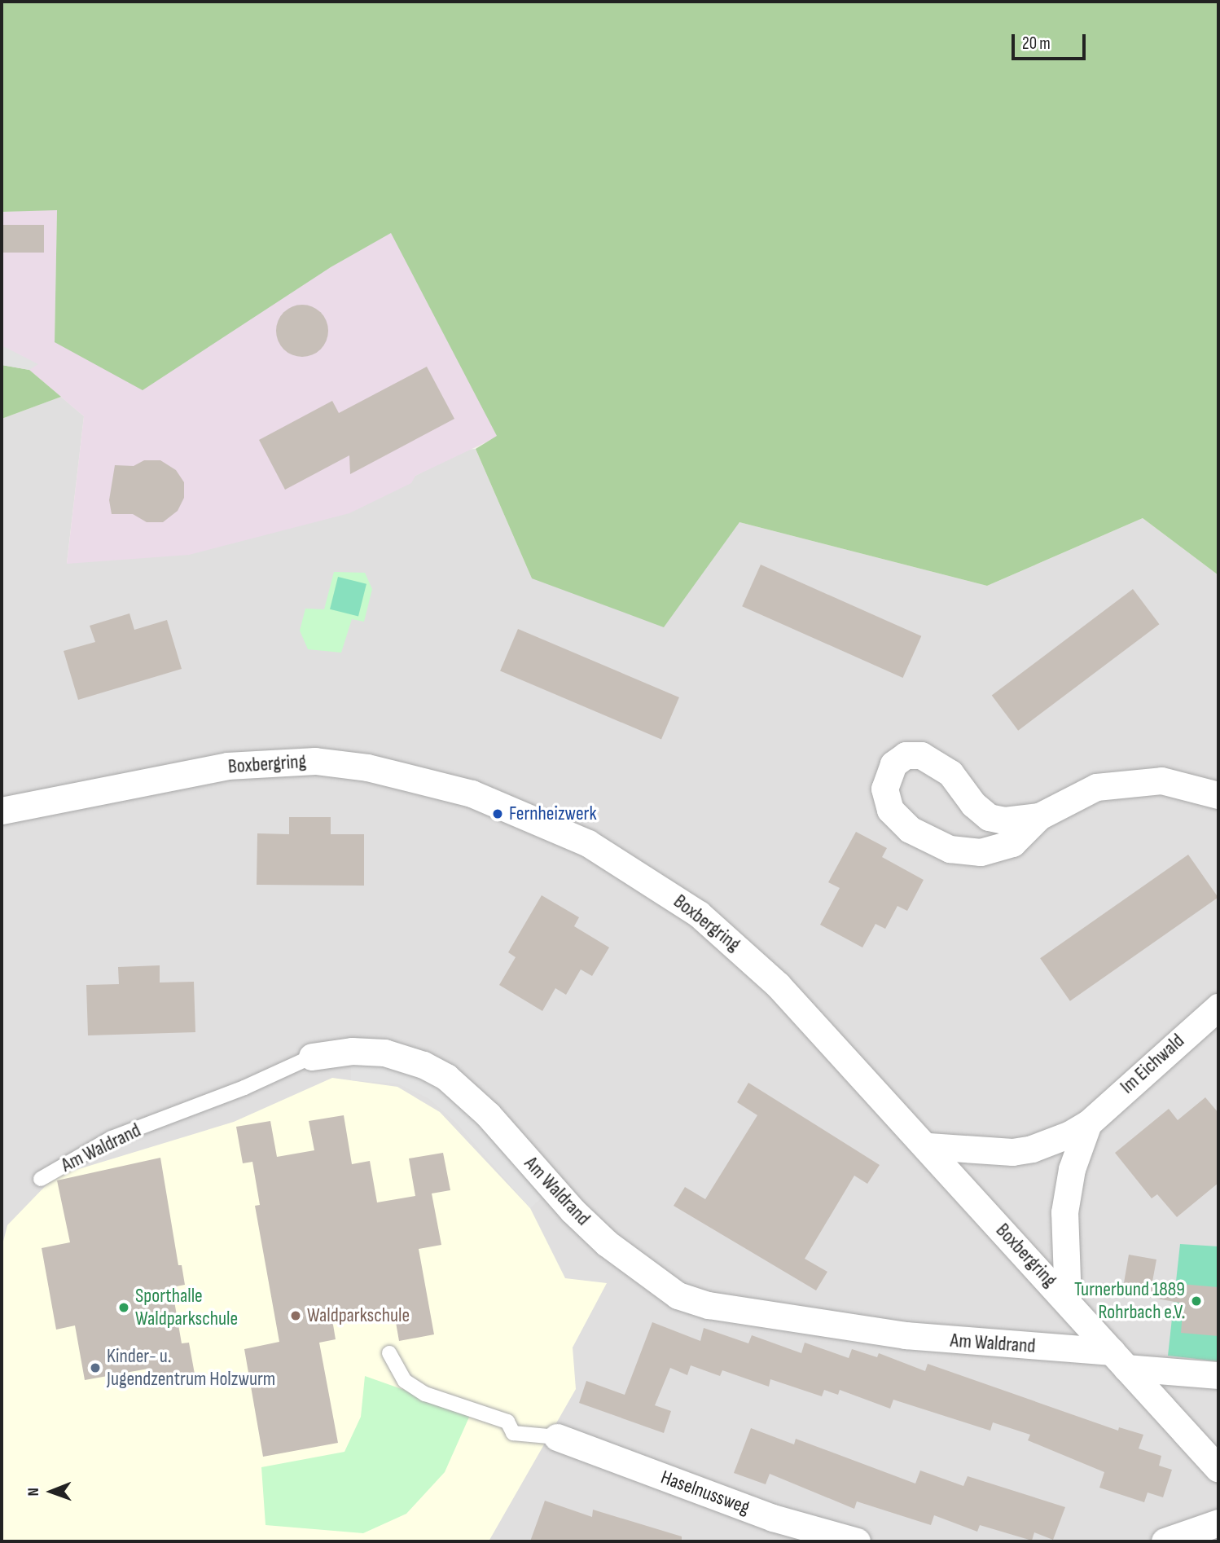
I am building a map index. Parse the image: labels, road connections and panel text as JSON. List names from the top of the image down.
{
  "streets": {
    "street": [
      "Boxbergring",
      "Im Eichwald",
      "Am Waldrand",
      "Haselnussweg"
    ]
  },
  "crossings": [
    ["Boxbergring", "Im Eichwald"],
    ["Boxbergring", "Am Waldrand"]
  ],
  "places": [
    "Fernheizwerk",
    "Turnerbund 1889 Rohrbach e.V.",
    "Sporthalle Waldparkschule",
    "Waldparkschule",
    "Kinder- u. Jugendzentrum Holzwurm"
  ],
  "scale_bar": "20 m",
  "north": "left"
}
